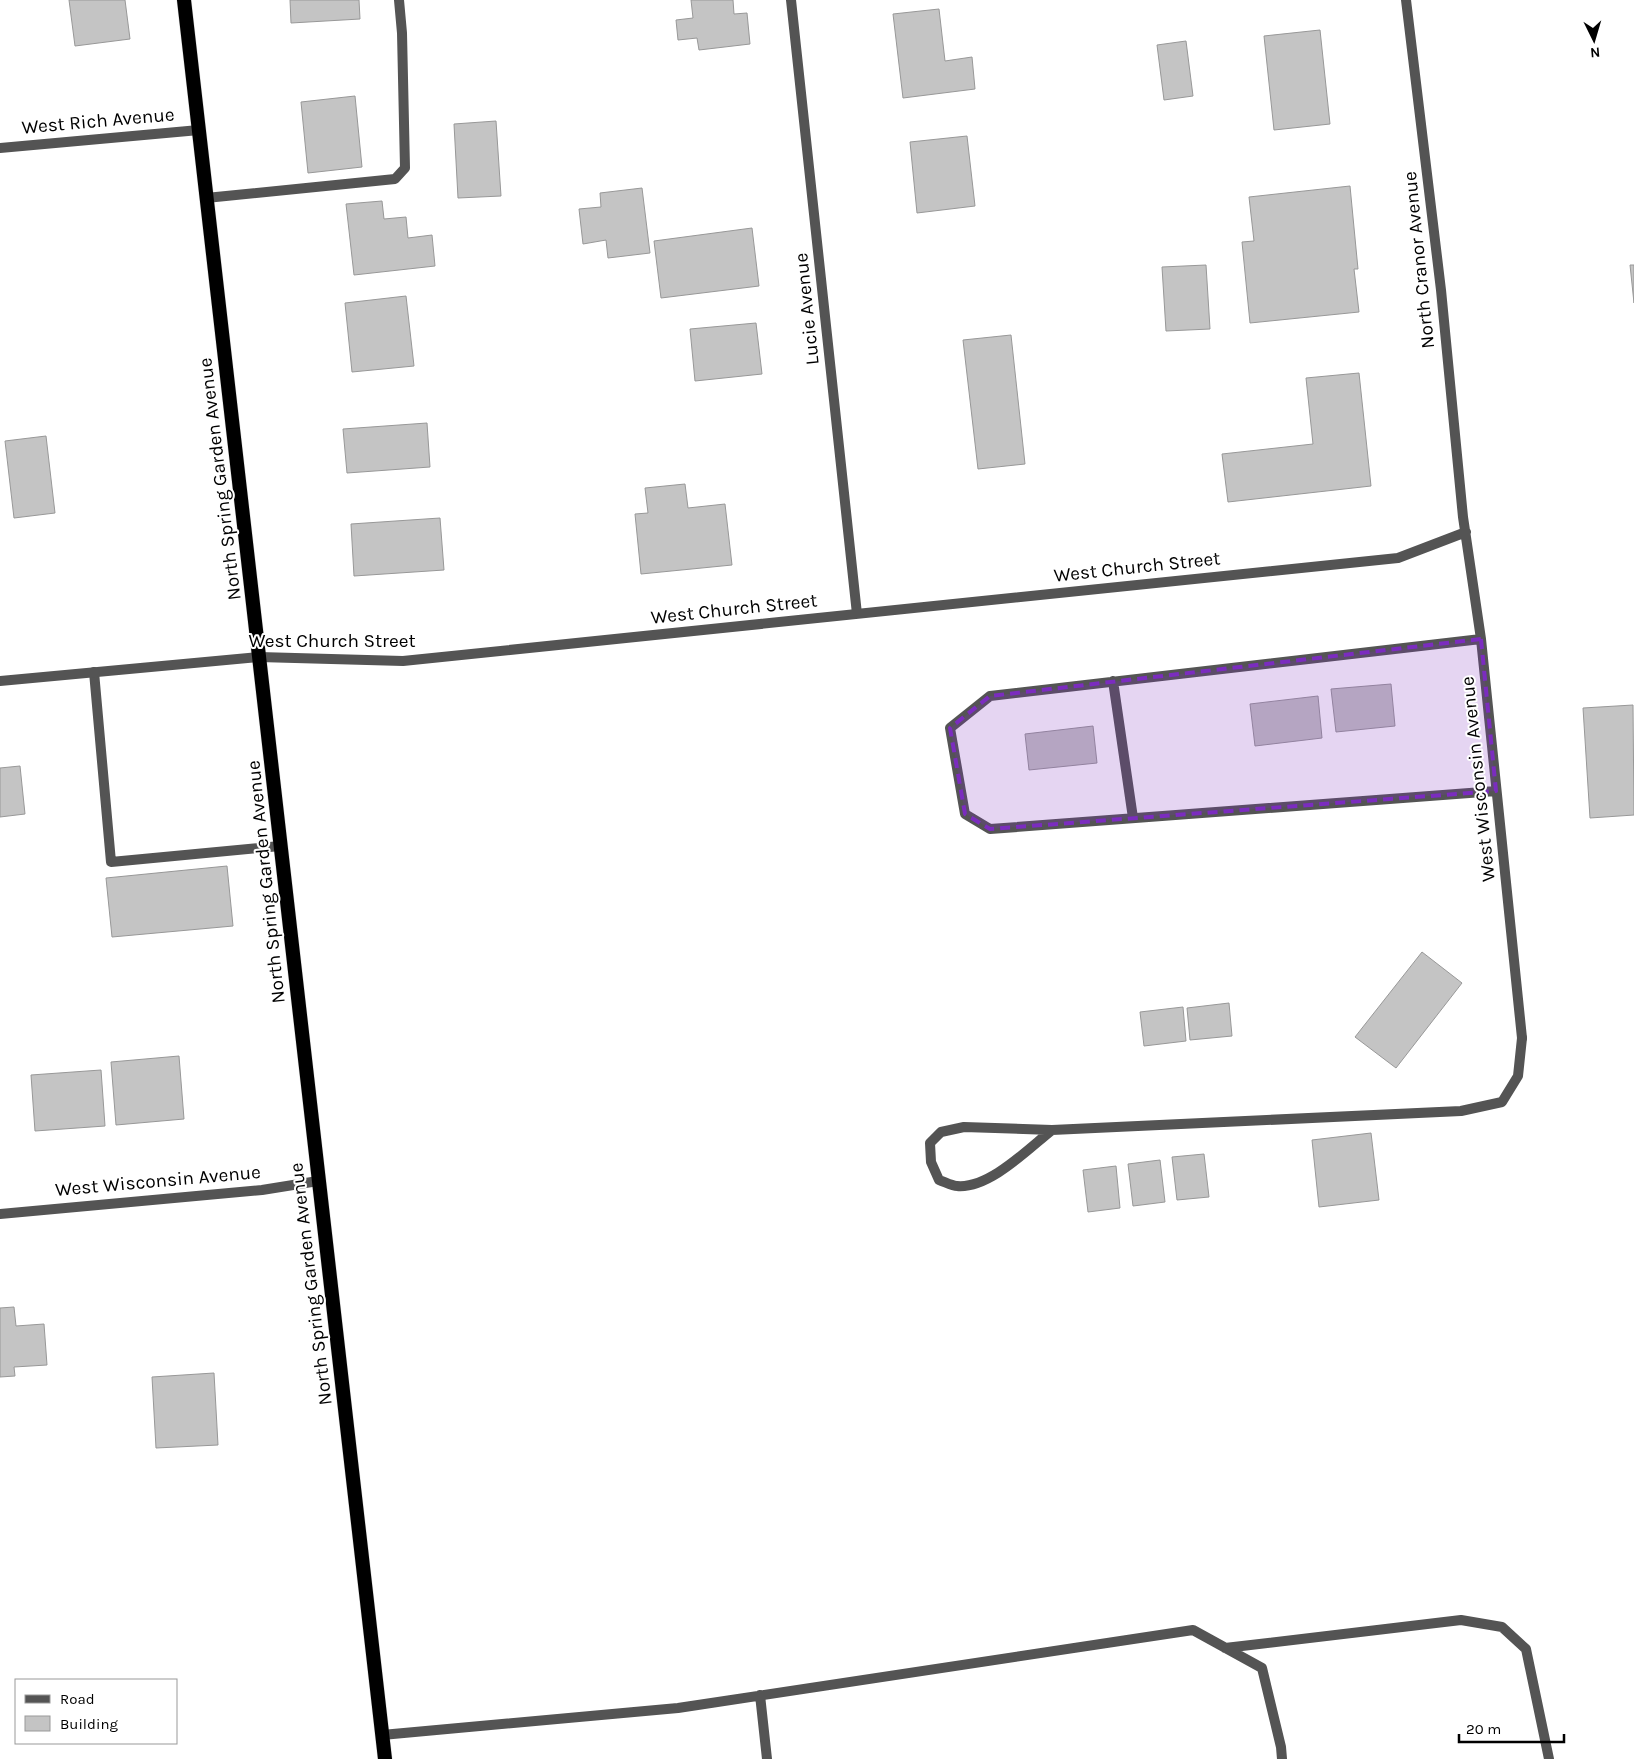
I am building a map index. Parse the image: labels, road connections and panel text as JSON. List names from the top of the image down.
{
  "streets": {
    "highway": ["North Spring Garden Avenue"],
    "street": [
      "West Rich Avenue",
      "North Cranor Avenue",
      "Lucie Avenue",
      "West Church Street",
      "West Wisconsin Avenue"
    ]
  },
  "crossings": [
    ["West Rich Avenue", "North Spring Garden Avenue"],
    ["North Cranor Avenue", "West Wisconsin Avenue"],
    ["Lucie Avenue", "West Church Street"],
    ["North Spring Garden Avenue", "West Church Street"],
    ["North Spring Garden Avenue", "West Wisconsin Avenue"],
    ["West Church Street", "West Wisconsin Avenue"]
  ],
  "legend": ["Road", "Building"],
  "scale_bar": "20 m",
  "north": "bottom"
}
